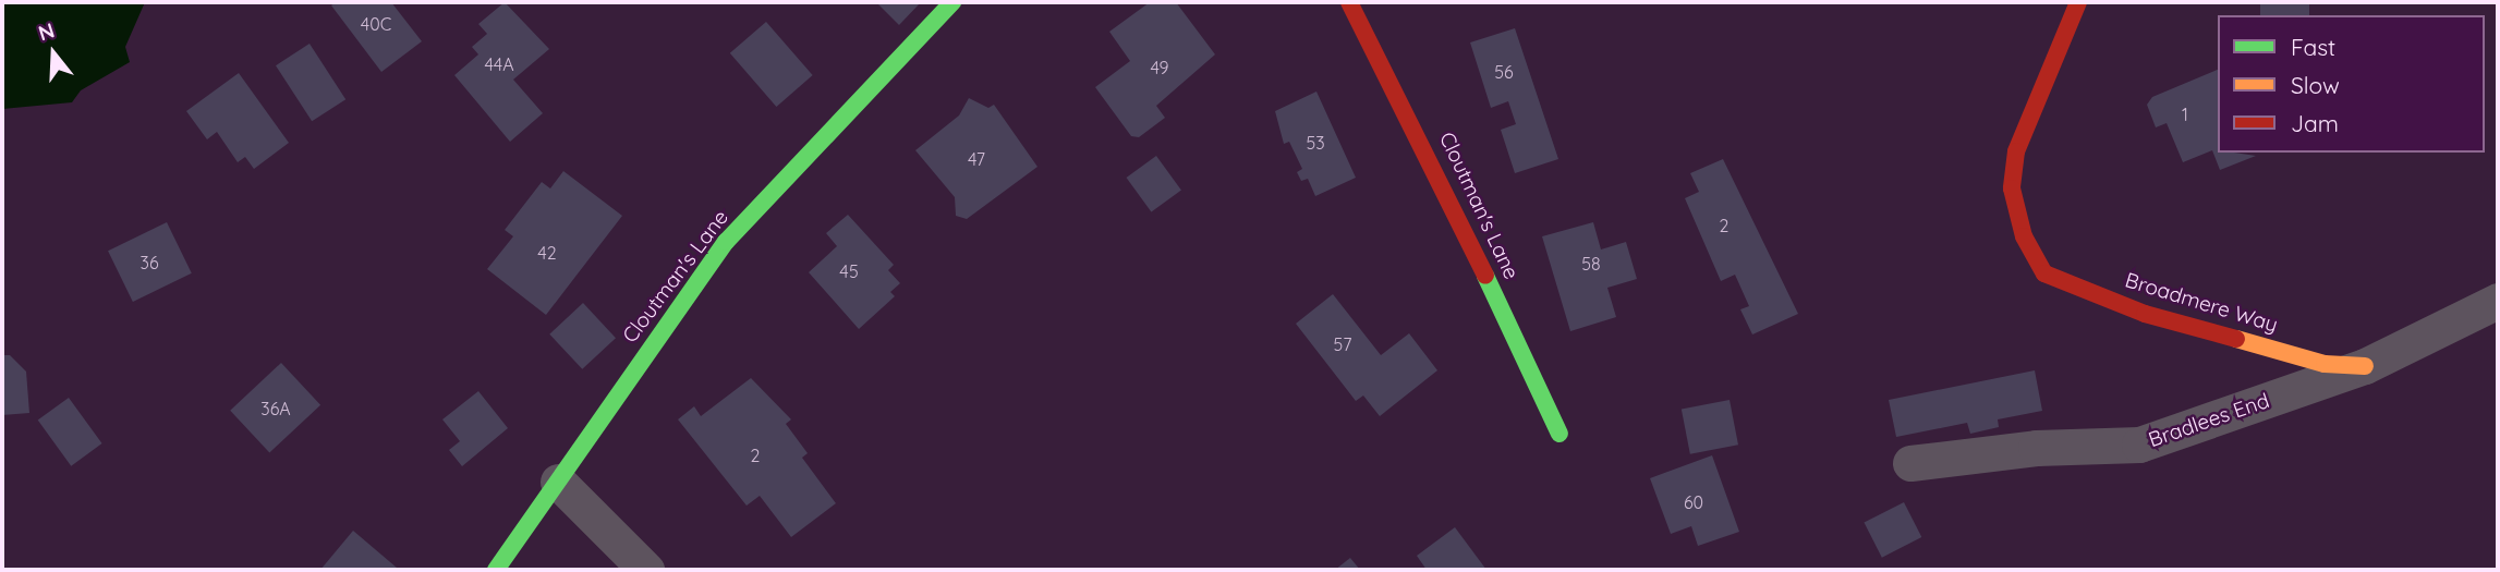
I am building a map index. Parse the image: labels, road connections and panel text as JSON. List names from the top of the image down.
{
  "streets": {
    "street": ["Cloutman's Lane", "Broadmere Way", "Bradlees End"]
  },
  "crossings": [
    ["Broadmere Way", "Bradlees End"]
  ],
  "house_numbers": [
    "40C",
    "44A",
    "49",
    "56",
    "1",
    "53",
    "47",
    "2",
    "42",
    "36",
    "58",
    "45",
    "57",
    "36A",
    "2",
    "60"
  ],
  "legend": ["Fast", "Slow", "Jam"],
  "north": "top"
}
